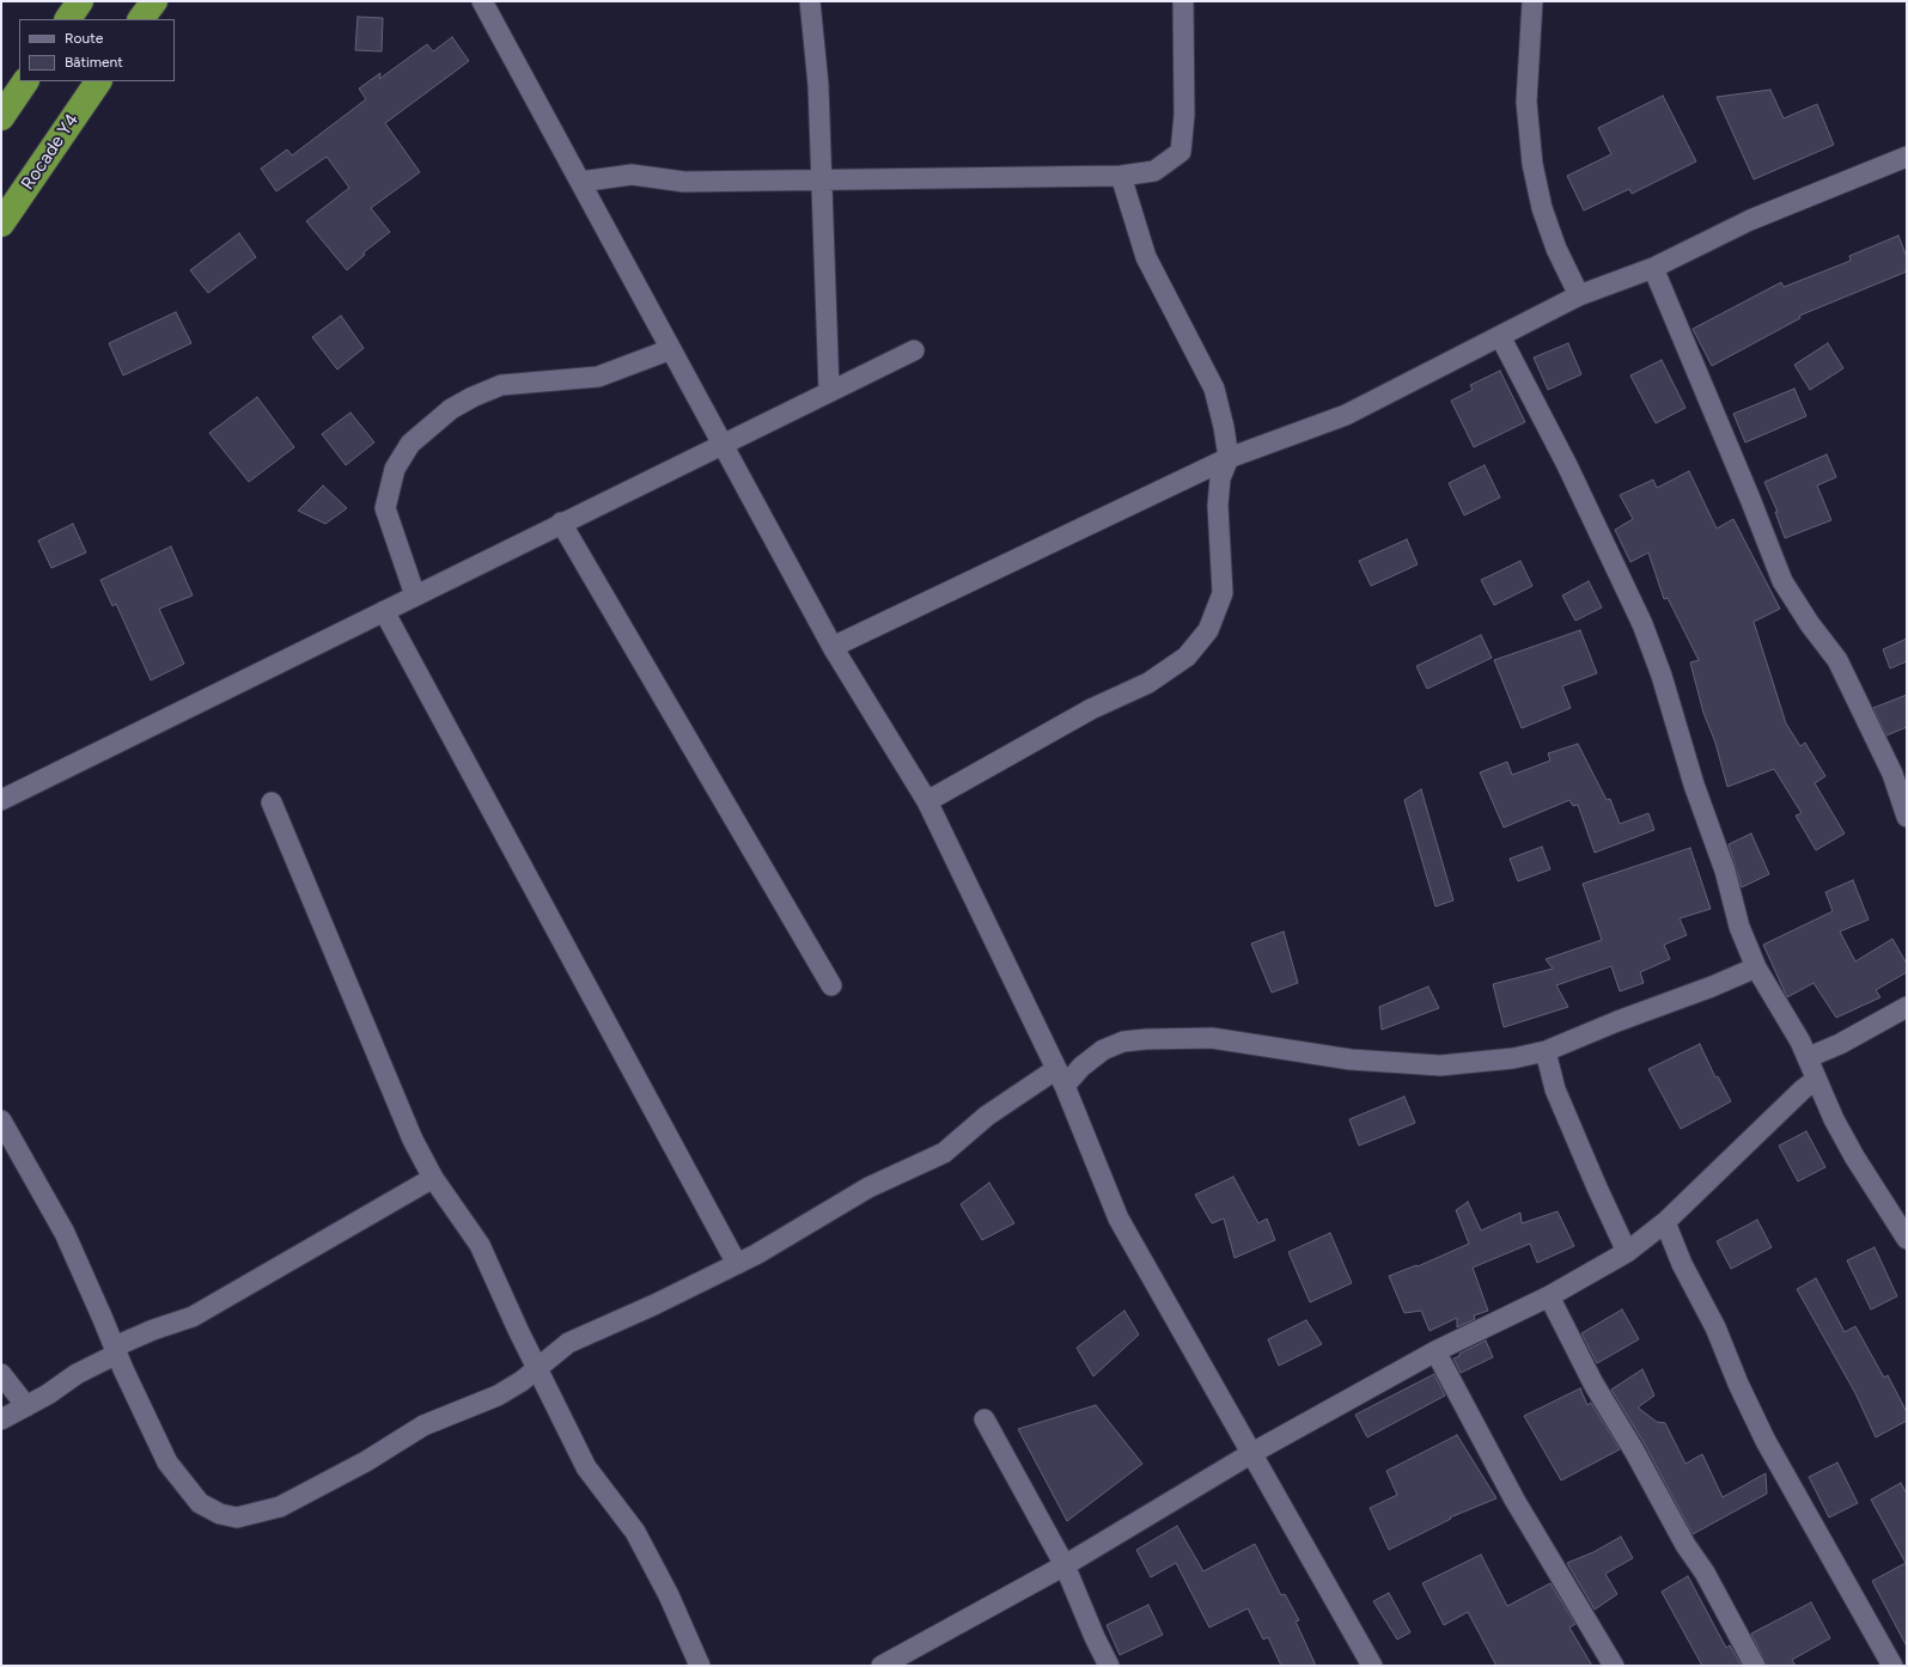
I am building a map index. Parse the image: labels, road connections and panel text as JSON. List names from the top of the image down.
{
  "streets": {
    "highway": ["Rocade Y4"]
  },
  "legend": ["Route", "Bâtiment"]
}
